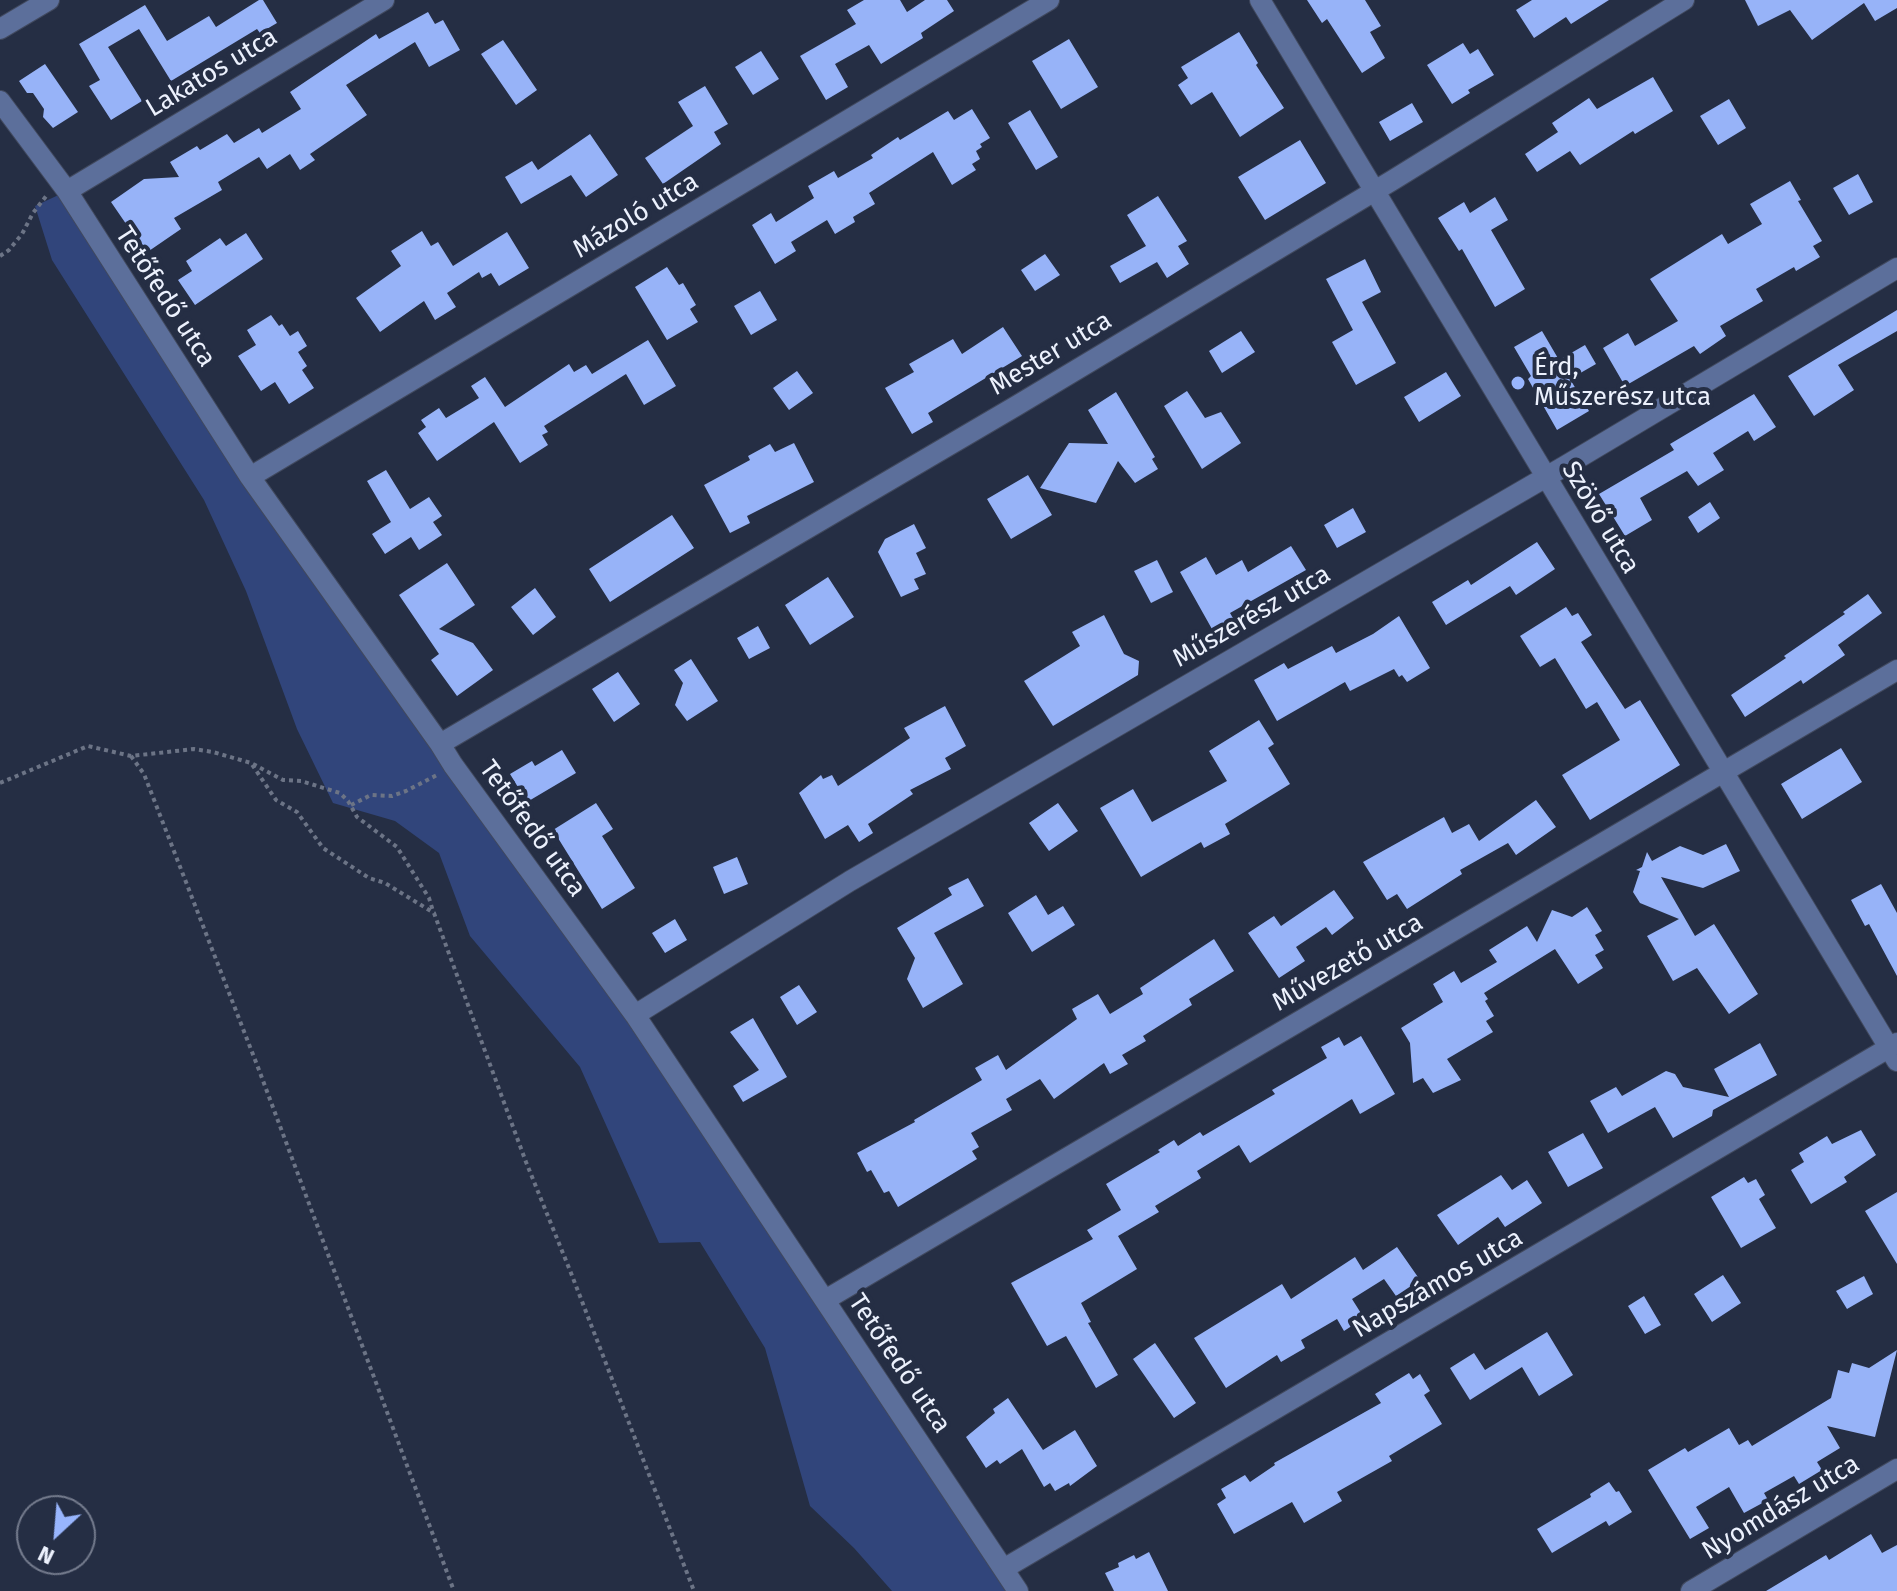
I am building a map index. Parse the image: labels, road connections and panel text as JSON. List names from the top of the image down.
{
  "streets": {
    "street": [
      "Lakatos utca",
      "Mázoló utca",
      "Tetőfedő utca",
      "Mester utca",
      "Szövő utca",
      "Műszerész utca",
      "Művezető utca",
      "Napszámos utca",
      "Nyomdász utca"
    ]
  },
  "crossings": [
    ["Lakatos utca", "Tetőfedő utca"],
    ["Mázoló utca", "Tetőfedő utca"],
    ["Tetőfedő utca", "Mester utca"],
    ["Tetőfedő utca", "Műszerész utca"],
    ["Tetőfedő utca", "Művezető utca"],
    ["Tetőfedő utca", "Napszámos utca"],
    ["Mester utca", "Szövő utca"],
    ["Szövő utca", "Műszerész utca"],
    ["Szövő utca", "Művezető utca"],
    ["Szövő utca", "Napszámos utca"]
  ],
  "places": ["Érd, Műszerész utca"],
  "north": "bottom left"
}
